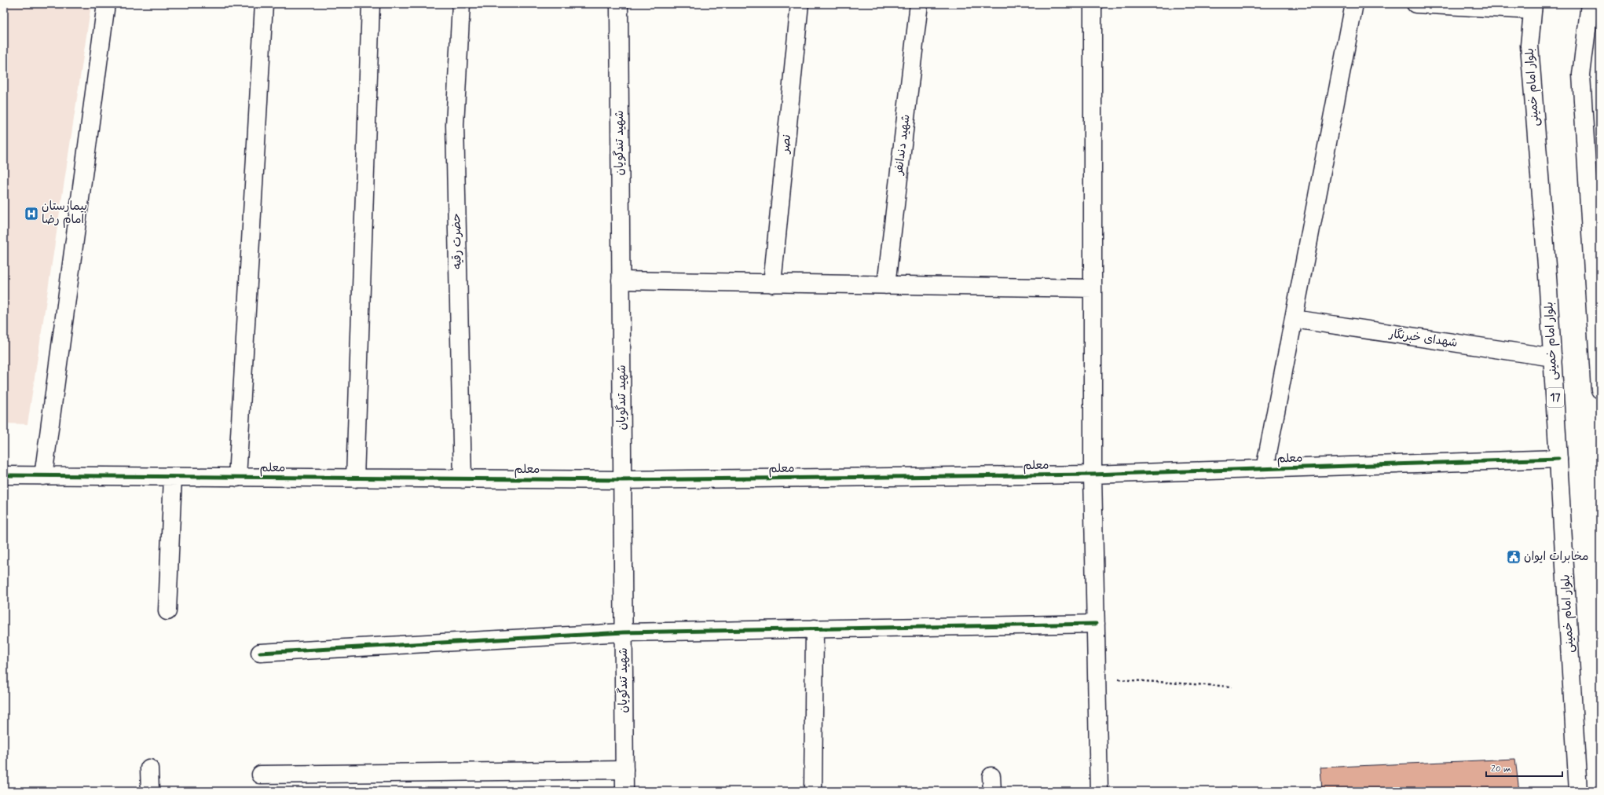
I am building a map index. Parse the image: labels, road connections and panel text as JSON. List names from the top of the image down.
{
  "streets": {
    "street": [
      "بلوار امام خمینی",
      "شهید تندگویان",
      "نصر",
      "شهید دندانفر",
      "حضرت رقیه",
      "شهدای خبرنگار",
      "17",
      "معلم"
    ]
  },
  "crossings": [
    ["بلوار امام خمینی", "شهدای خبرنگار"],
    ["بلوار امام خمینی", "معلم"],
    ["شهید تندگویان", "معلم"],
    ["حضرت رقیه", "معلم"]
  ],
  "places": {
    "hospital": ["بیمارستان امام رضا"],
    "public building": ["مخابرات ایوان"]
  },
  "scale_bar": "20 m"
}
